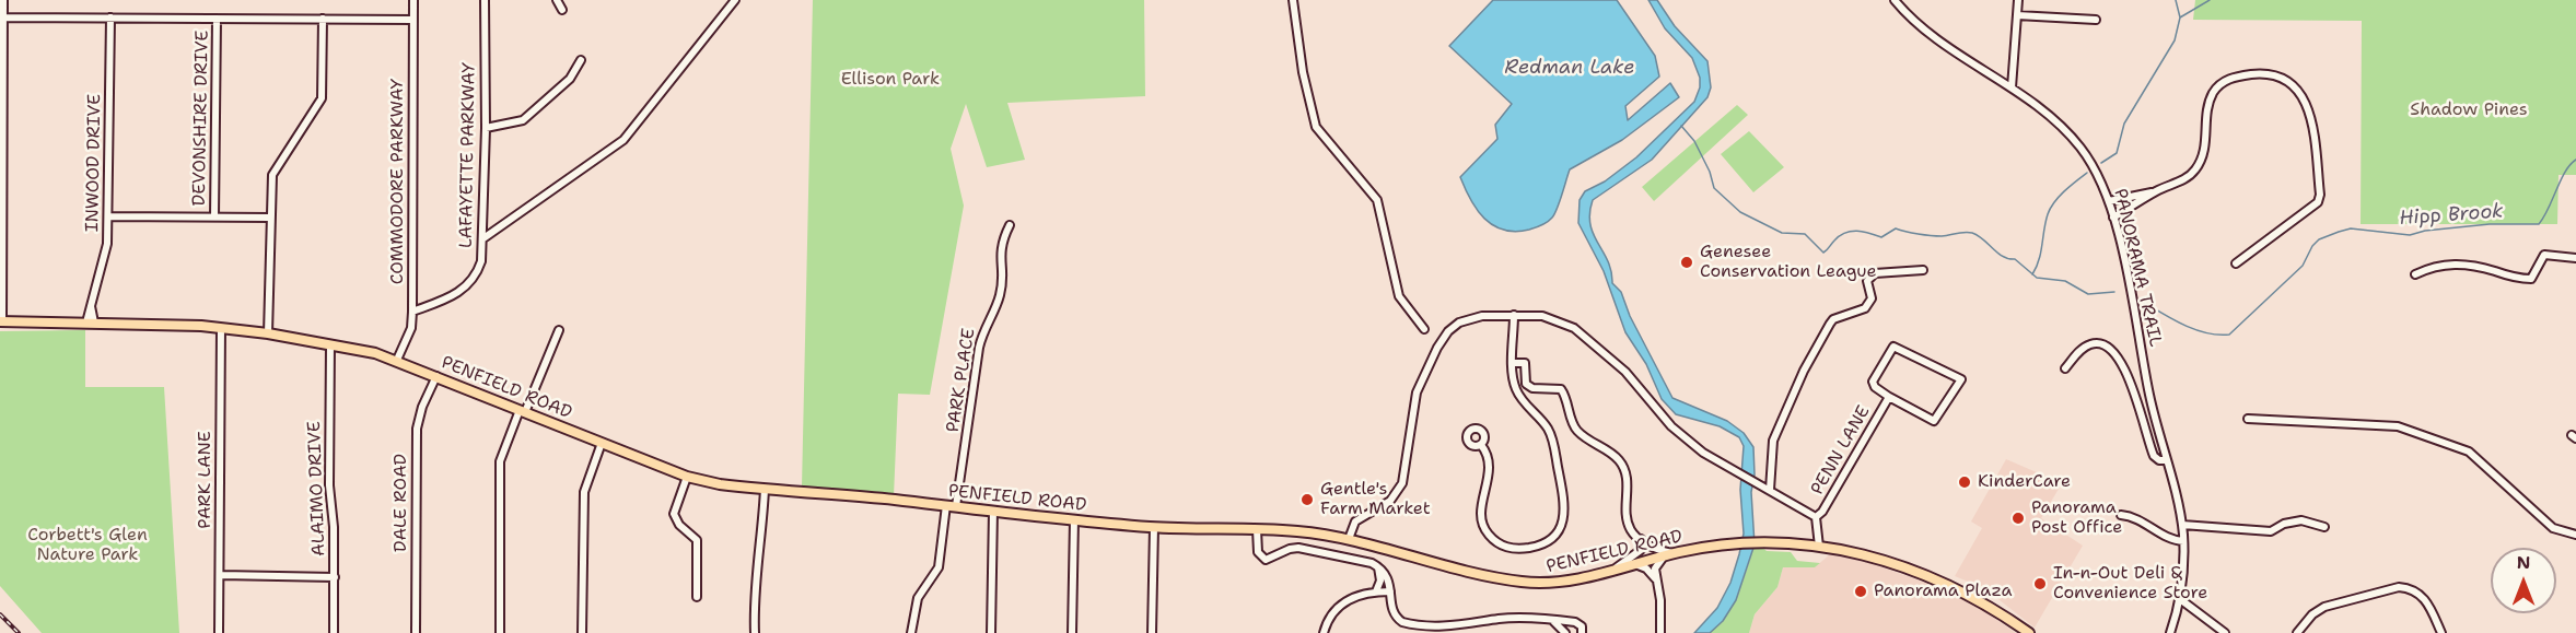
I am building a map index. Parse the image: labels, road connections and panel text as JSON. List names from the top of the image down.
{
  "streets": {
    "main road": ["PENFIELD ROAD"],
    "street": [
      "DEVONSHIRE DRIVE",
      "LAFAYETTE PARKWAY",
      "INWOOD DRIVE",
      "COMMODORE PARKWAY",
      "PANORAMA TRAIL",
      "PARK PLACE",
      "PENN LANE",
      "PARK LANE",
      "ALAIMO DRIVE",
      "DALE ROAD"
    ]
  },
  "crossings": [
    ["LAFAYETTE PARKWAY", "COMMODORE PARKWAY"],
    ["INWOOD DRIVE", "PENFIELD ROAD"],
    ["COMMODORE PARKWAY", "PENFIELD ROAD"],
    ["PARK PLACE", "PENFIELD ROAD"],
    ["PENFIELD ROAD", "PARK LANE"],
    ["PENFIELD ROAD", "ALAIMO DRIVE"],
    ["PENFIELD ROAD", "DALE ROAD"]
  ],
  "water": ["Redman Lake", "Hipp Brook"],
  "parks": ["Ellison Park", "Shadow Pines", "Corbett's Glen Nature Park"],
  "places": [
    "Genesee Conservation League",
    "KinderCare",
    "Gentle's Farm Market",
    "Panorama Post Office",
    "In-n-Out Deli & Convenience Store",
    "Panorama Plaza"
  ],
  "north": "top"
}
